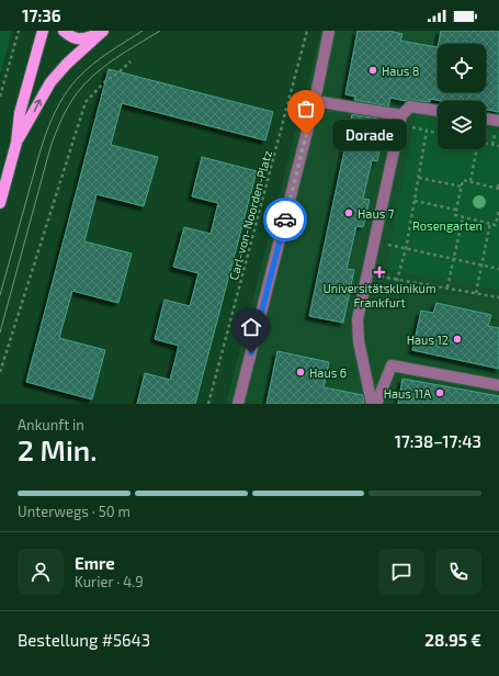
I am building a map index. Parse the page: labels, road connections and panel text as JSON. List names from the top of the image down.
{
  "streets": {
    "path": ["Carl-von-Noorden-Platz"]
  },
  "parks": ["Rosengarten"],
  "places": {
    "other": [
      "Haus 8",
      "Dorade",
      "Haus 7",
      "Haus 12",
      "Haus 6",
      "Haus 11A"
    ],
    "health": ["Universitätsklinikum Frankfurt"]
  },
  "page": {
    "status": "17:36",
    "bubble": "Dorade",
    "heading": ["2 Min.", "Ankunft in", "17:38–17:43"],
    "panel": [
      "Emre",
      "Kurier · 4.9",
      "Bestellung #5643",
      "28.95 €"
    ],
    "bar": "Unterwegs · 50 m"
  }
}
